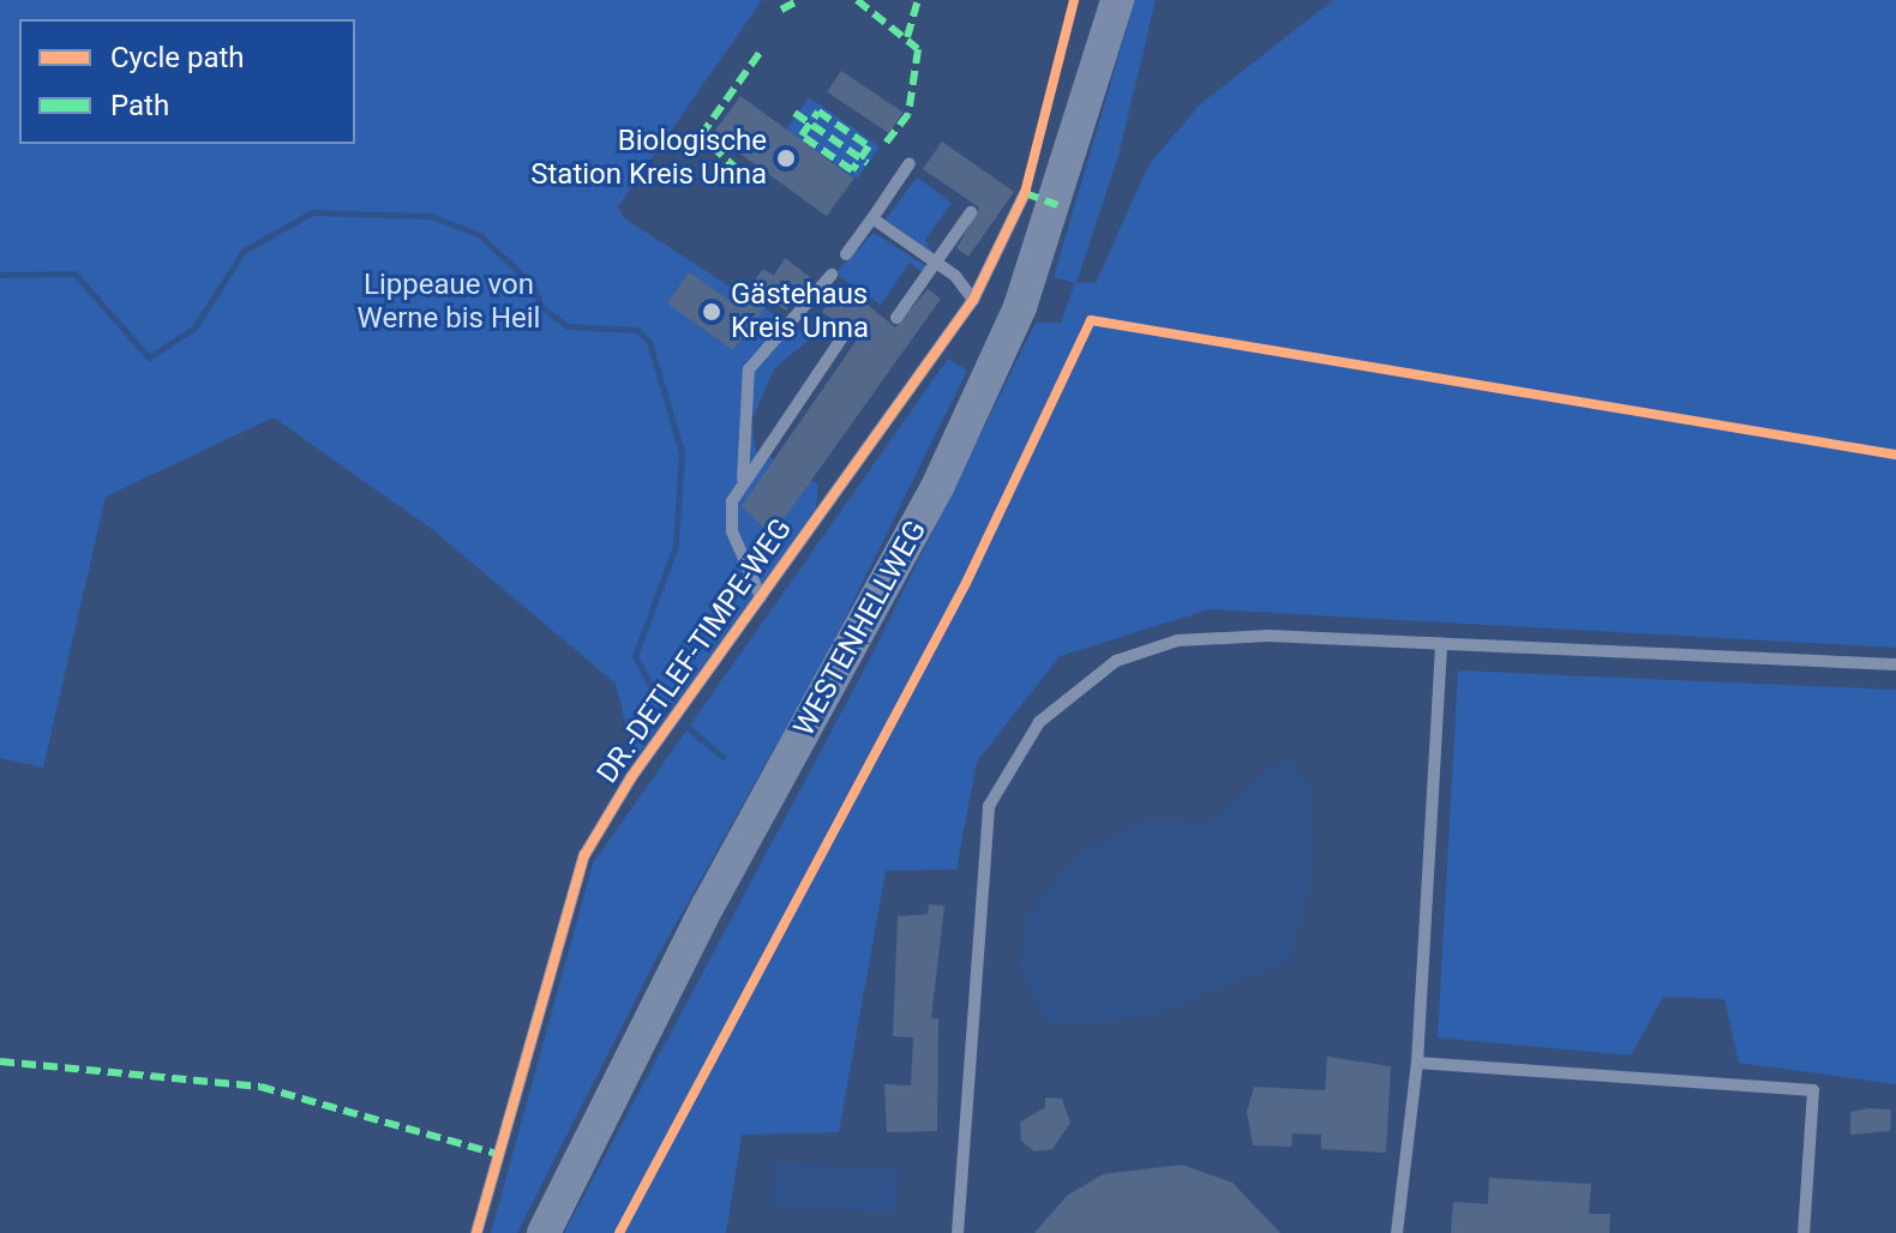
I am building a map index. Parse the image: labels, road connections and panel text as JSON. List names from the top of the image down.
{
  "streets": {
    "main road": ["WESTENHELLWEG"],
    "lane": ["DR.-DETLEF-TIMPE-WEG"]
  },
  "parks": ["Lippeaue von Werne bis Heil"],
  "places": ["Biologische Station Kreis Unna", "Gästehaus Kreis Unna"],
  "legend": ["Cycle path", "Path"]
}
